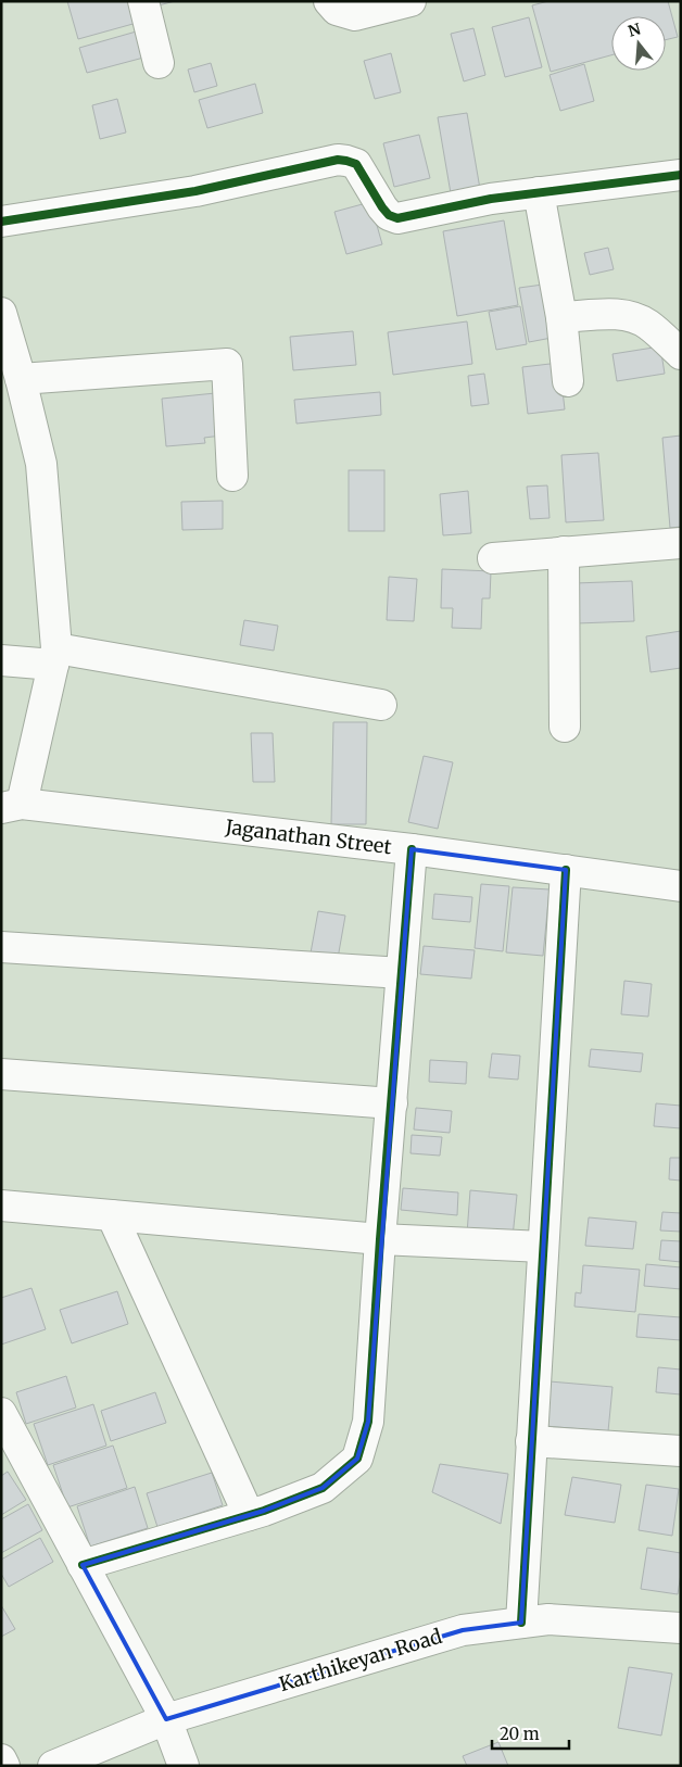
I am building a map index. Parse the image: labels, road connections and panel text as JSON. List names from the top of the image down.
{
  "streets": {
    "street": ["Jaganathan Street", "Karthikeyan Road"]
  },
  "scale_bar": "20 m",
  "north": "top"
}
